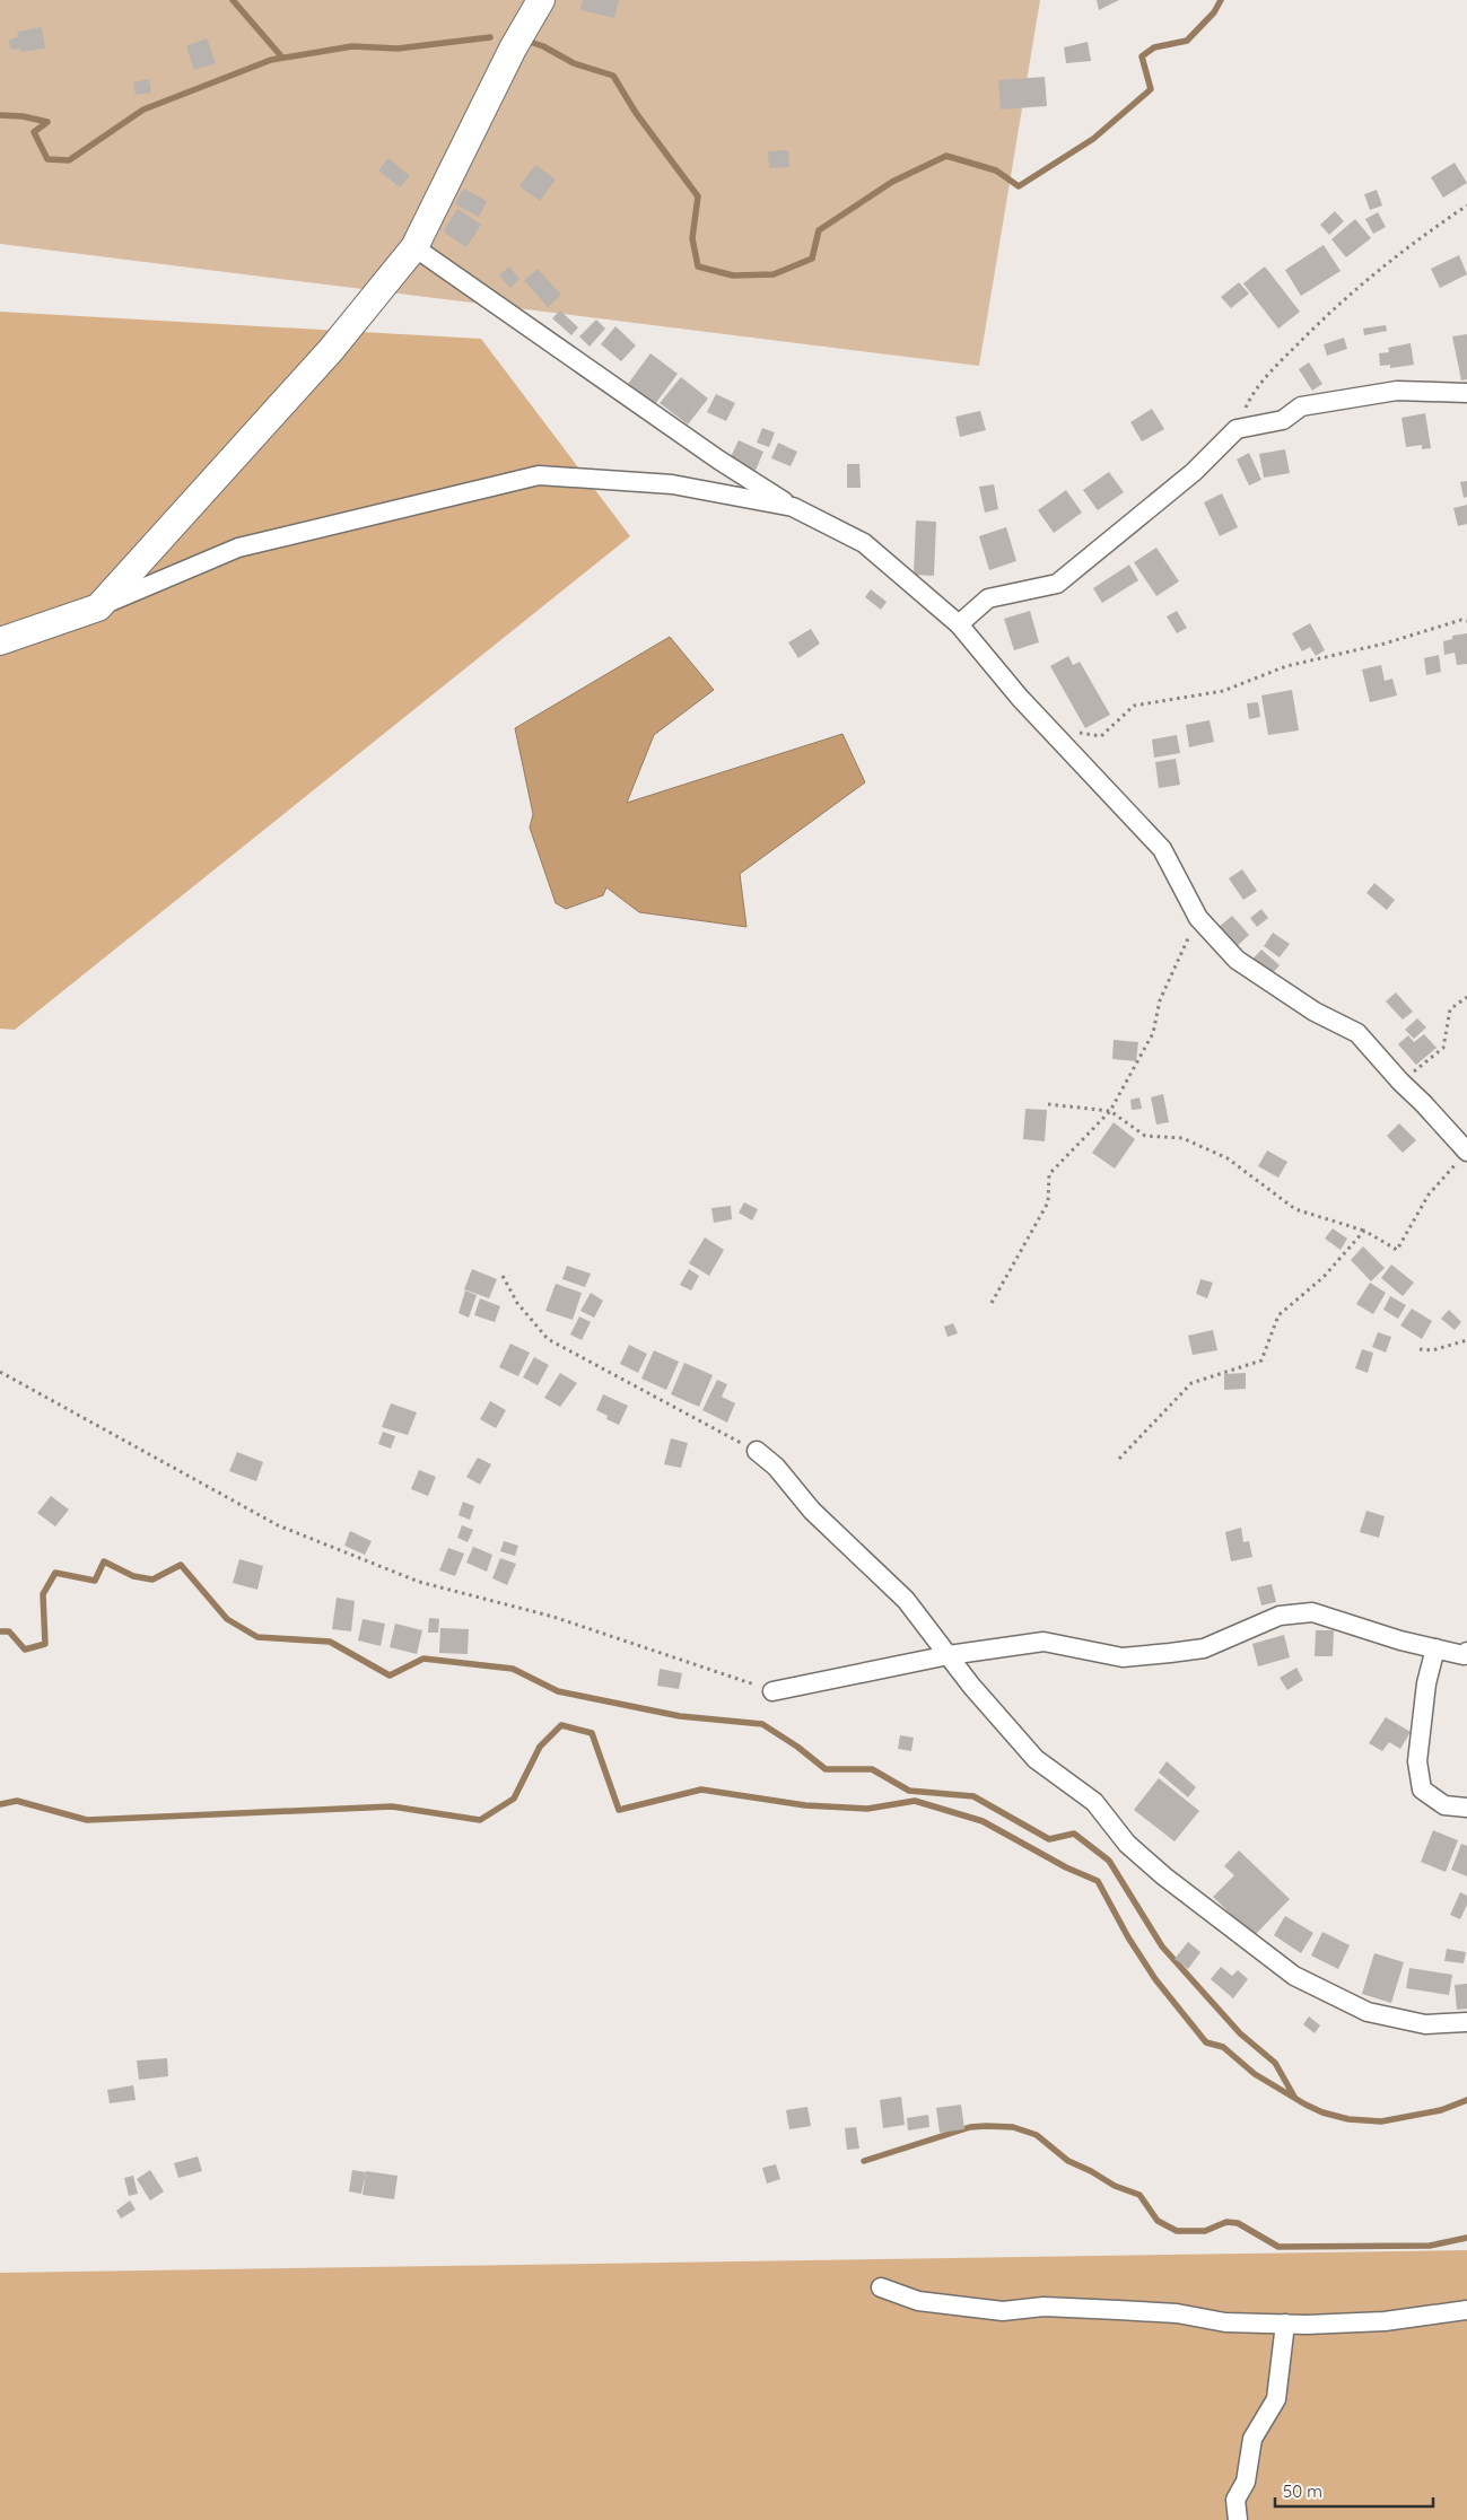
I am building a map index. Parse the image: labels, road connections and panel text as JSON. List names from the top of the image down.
{
  "scale_bar": "50 m"
}
